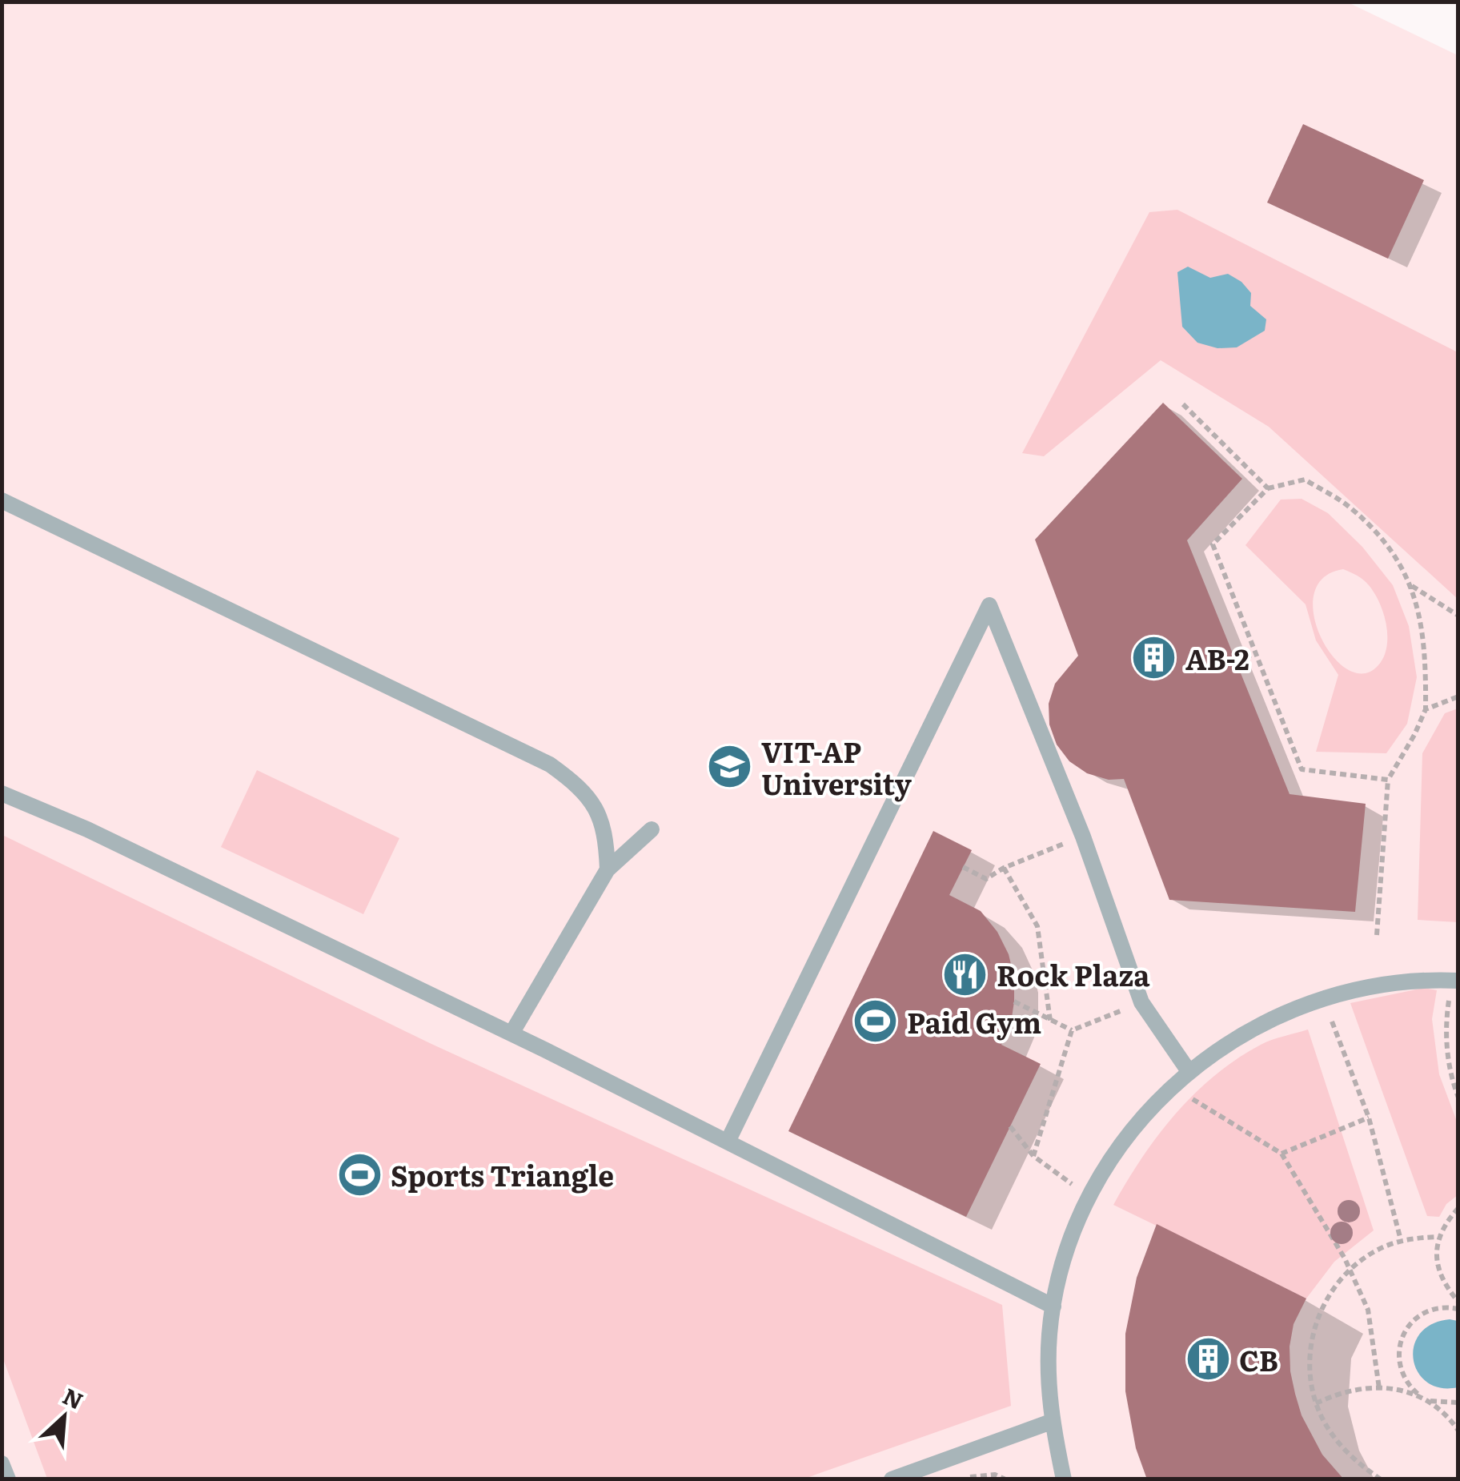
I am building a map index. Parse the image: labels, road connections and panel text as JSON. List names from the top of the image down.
{
  "places": {
    "building": ["AB-2", "CB"],
    "school or university": ["VIT-AP University"],
    "restaurant": ["Rock Plaza"],
    "sports": ["Paid Gym", "Sports Triangle"]
  },
  "north": "top right"
}
